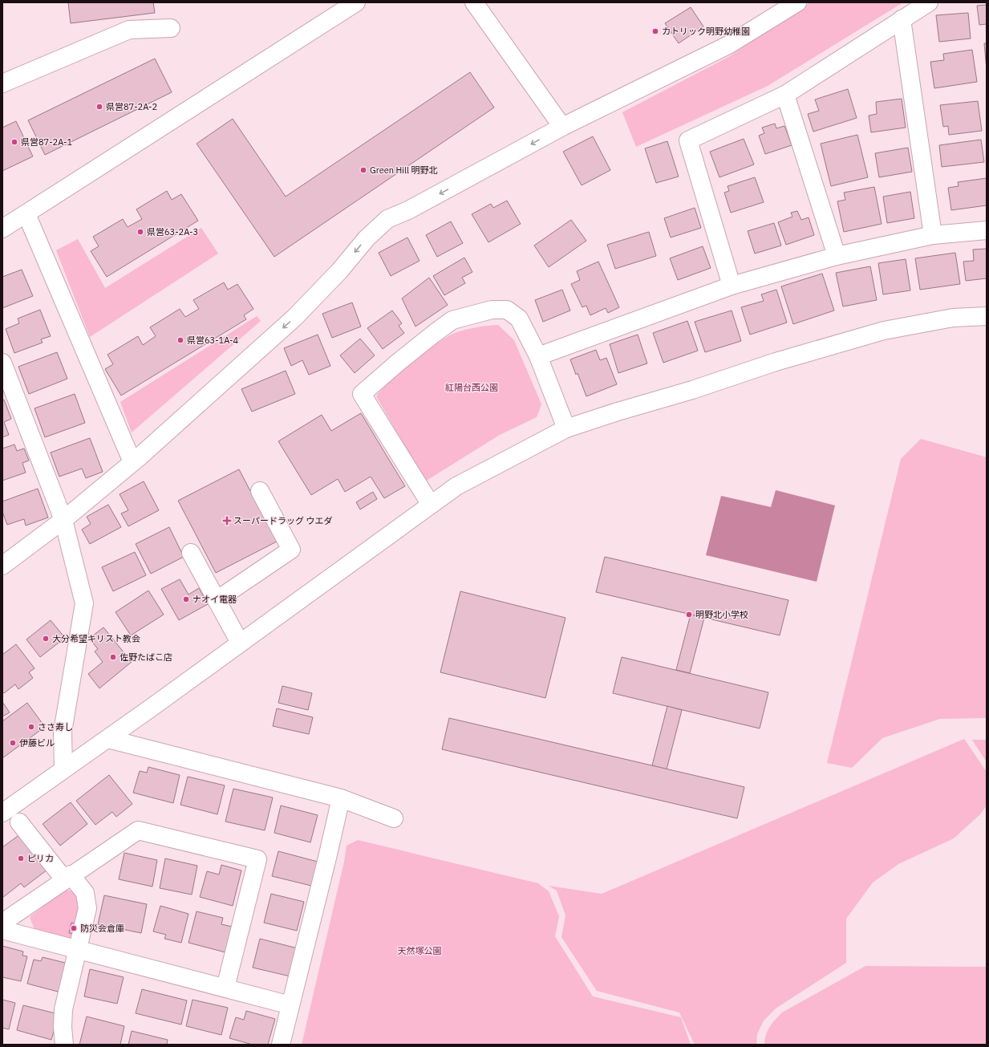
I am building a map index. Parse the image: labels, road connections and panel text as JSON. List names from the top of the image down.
{
  "parks": ["紅陽台西公園", "天然塚公園"],
  "places": {
    "other": [
      "カトリック明野幼稚園",
      "県営87-2A-2",
      "県営87-2A-1",
      "Green Hill 明野北",
      "県営63-2A-3",
      "県営63-1A-4",
      "ナオイ電器",
      "明野北小学校",
      "大分希望キリスト教会",
      "佐野たばこ店",
      "ささ寿し",
      "伊藤ビル",
      "ピリカ",
      "防災会倉庫"
    ],
    "health": ["スーパードラッグ ウエダ"]
  }
}
